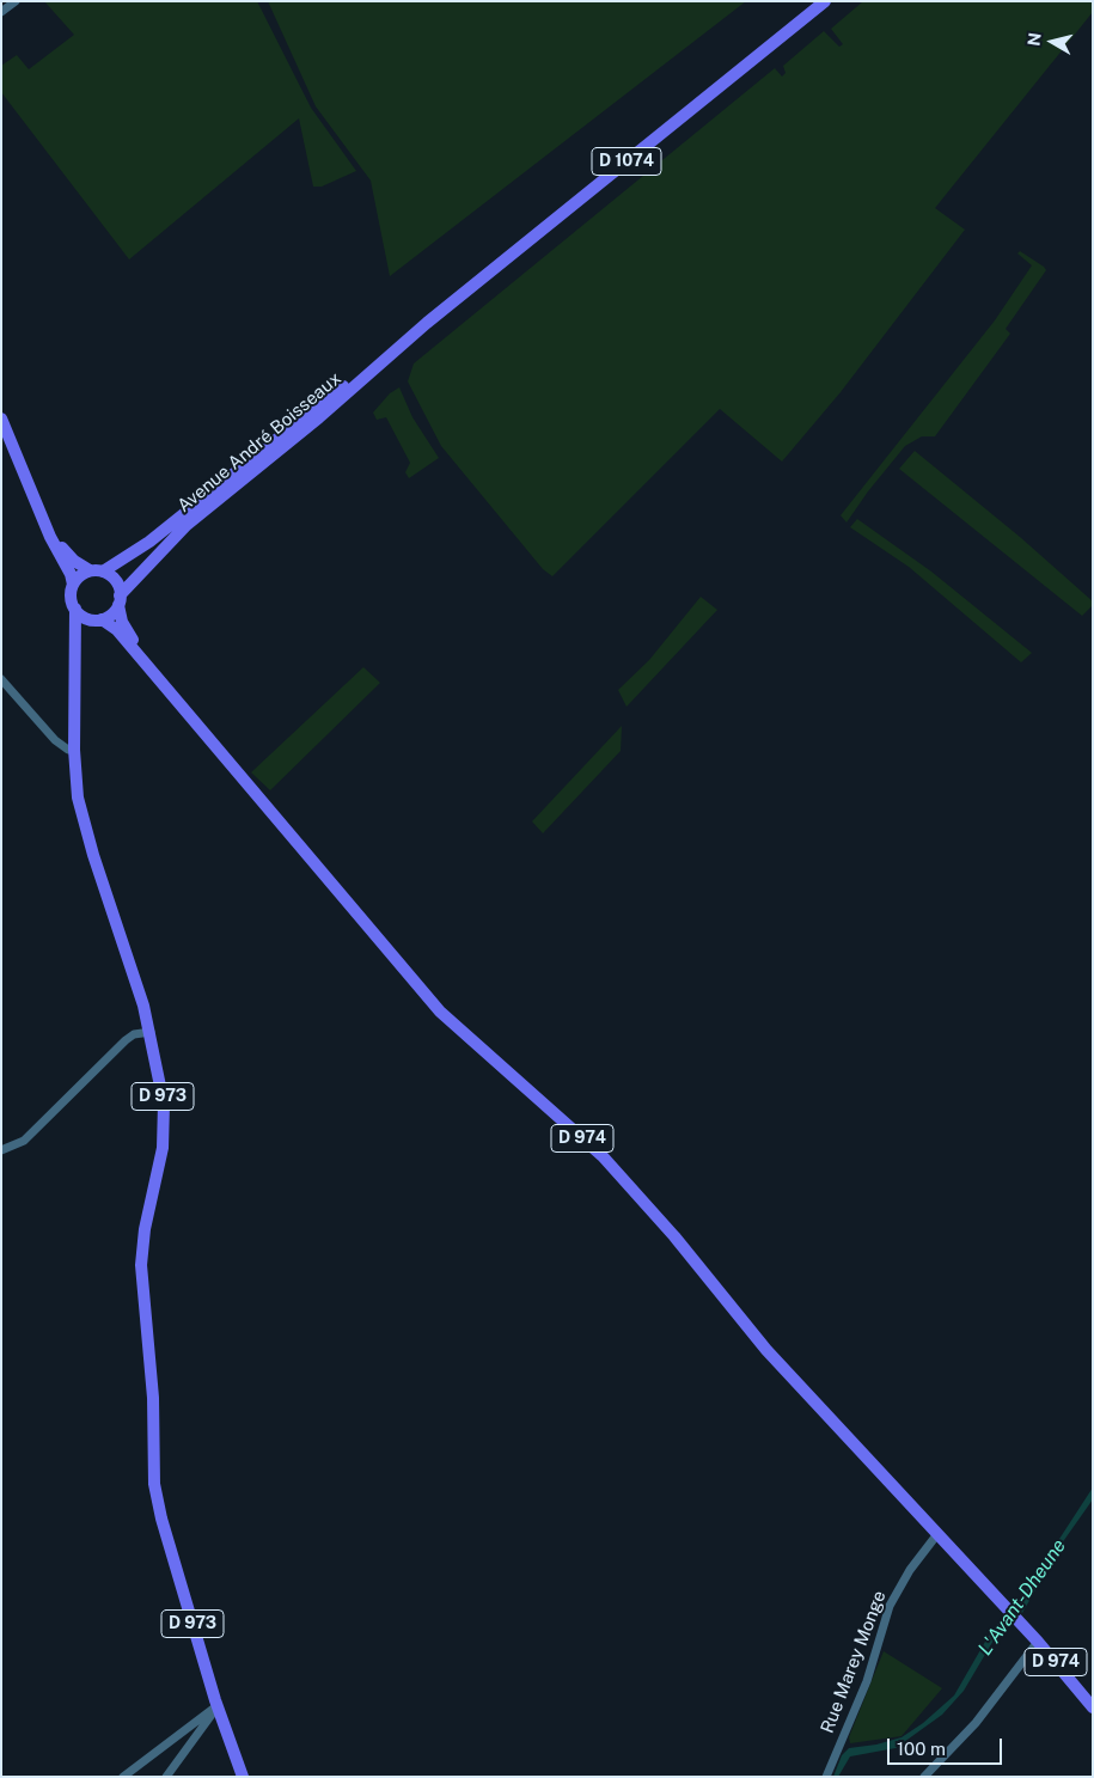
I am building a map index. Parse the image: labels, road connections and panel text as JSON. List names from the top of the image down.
{
  "streets": {
    "main road": [
      "D 1074",
      "Avenue André Boisseaux",
      "D 973",
      "D 974"
    ],
    "street": ["Rue Marey Monge"]
  },
  "crossings": [
    ["Avenue André Boisseaux", "D 973"],
    ["Avenue André Boisseaux", "D 974"],
    ["D 973", "D 974"],
    ["D 974", "Rue Marey Monge"]
  ],
  "water": ["L'Avant-Dheune"],
  "scale_bar": "100 m",
  "north": "left"
}
